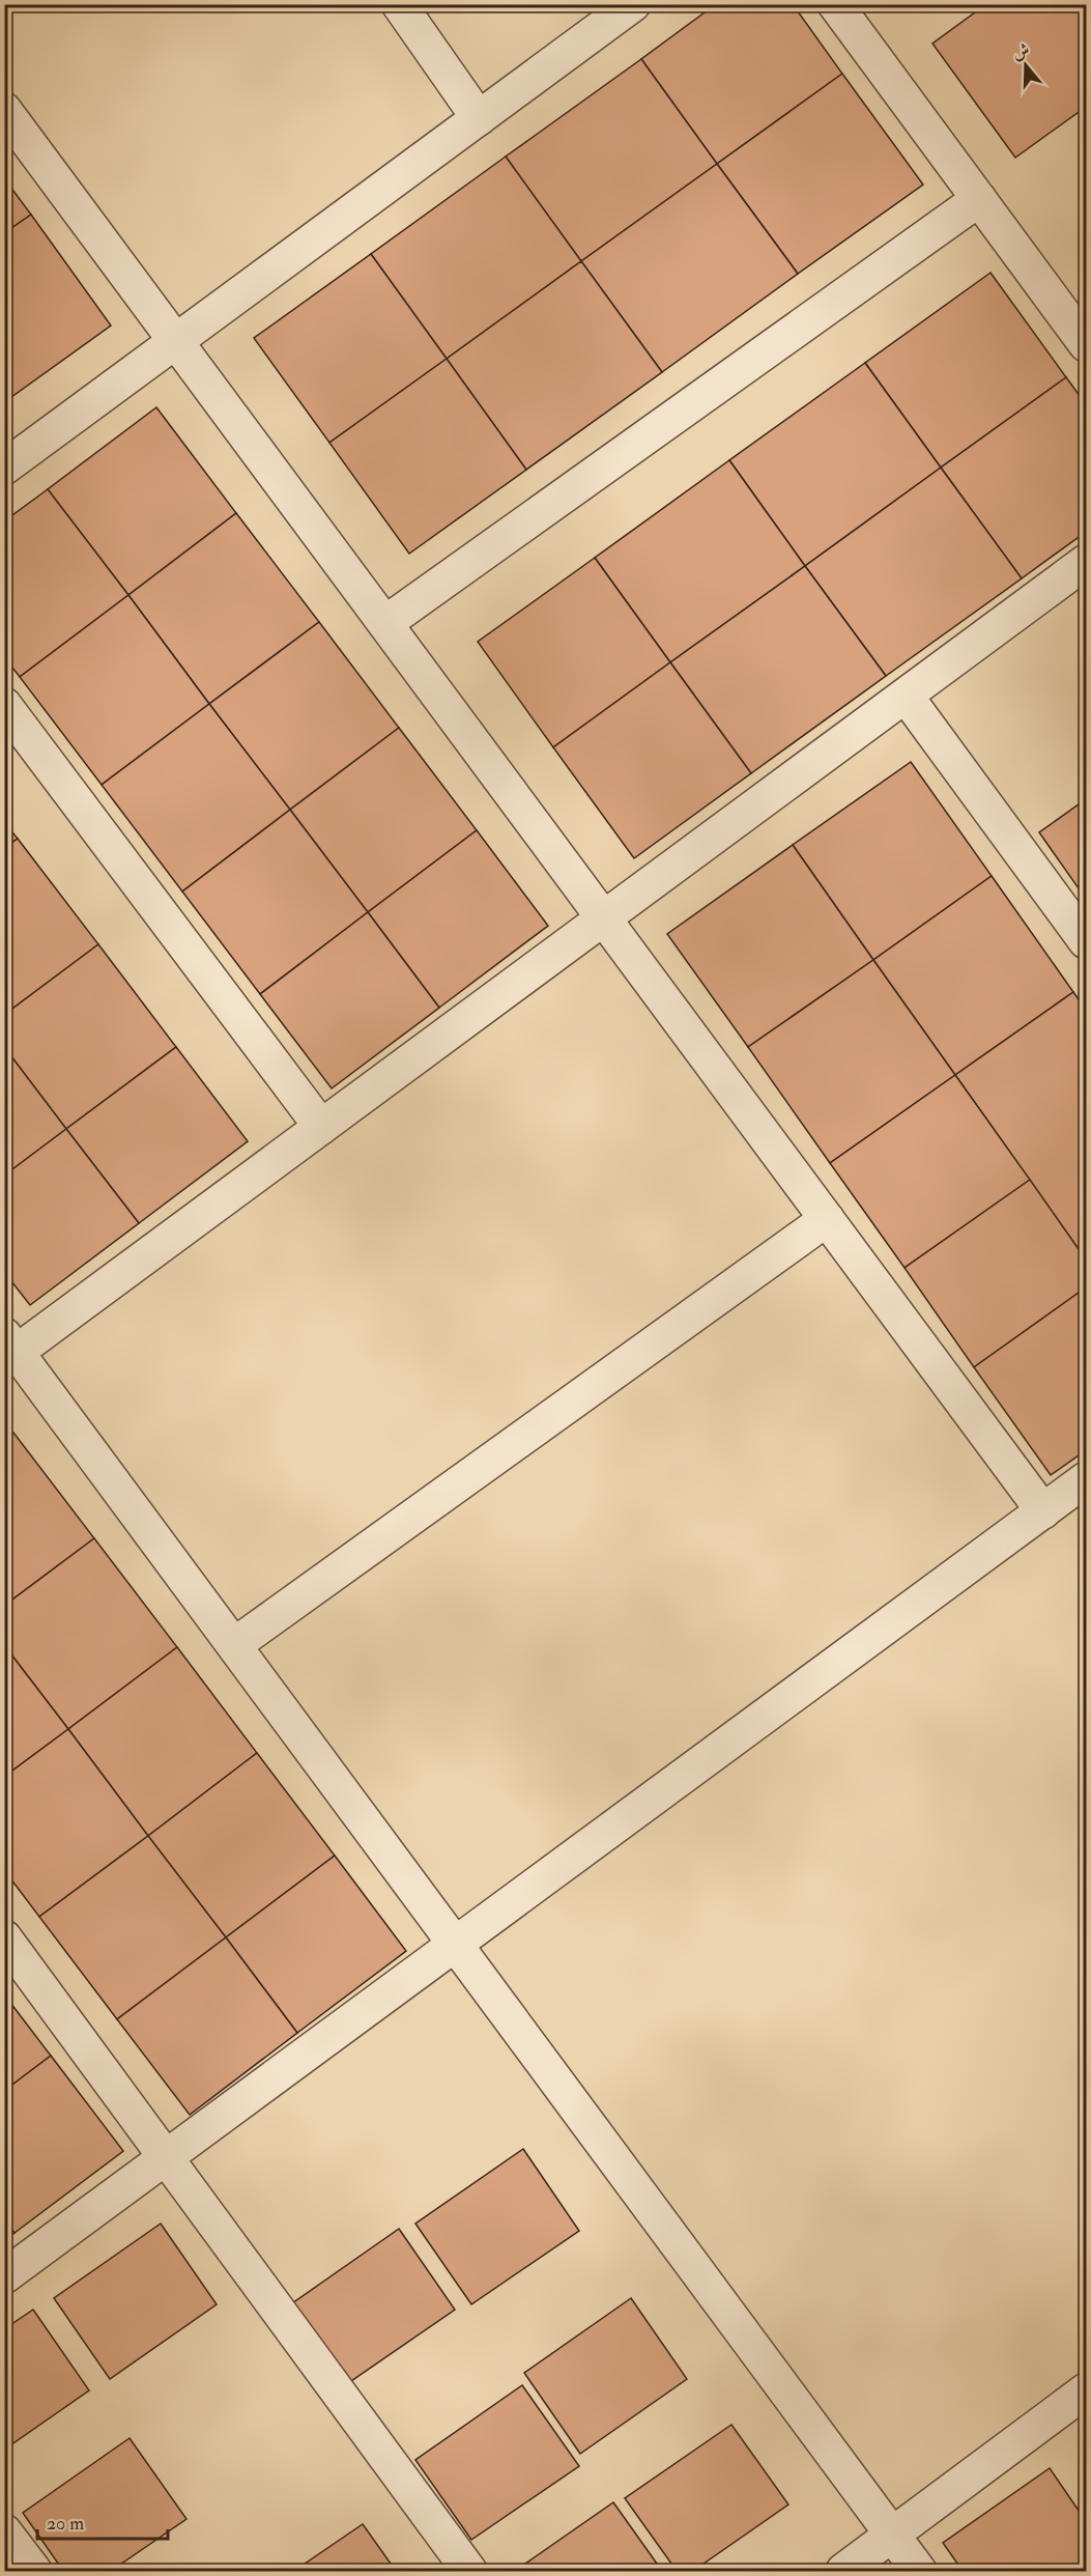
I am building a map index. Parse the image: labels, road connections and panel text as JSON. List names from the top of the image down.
{
  "scale_bar": "20 m",
  "north": "top"
}
